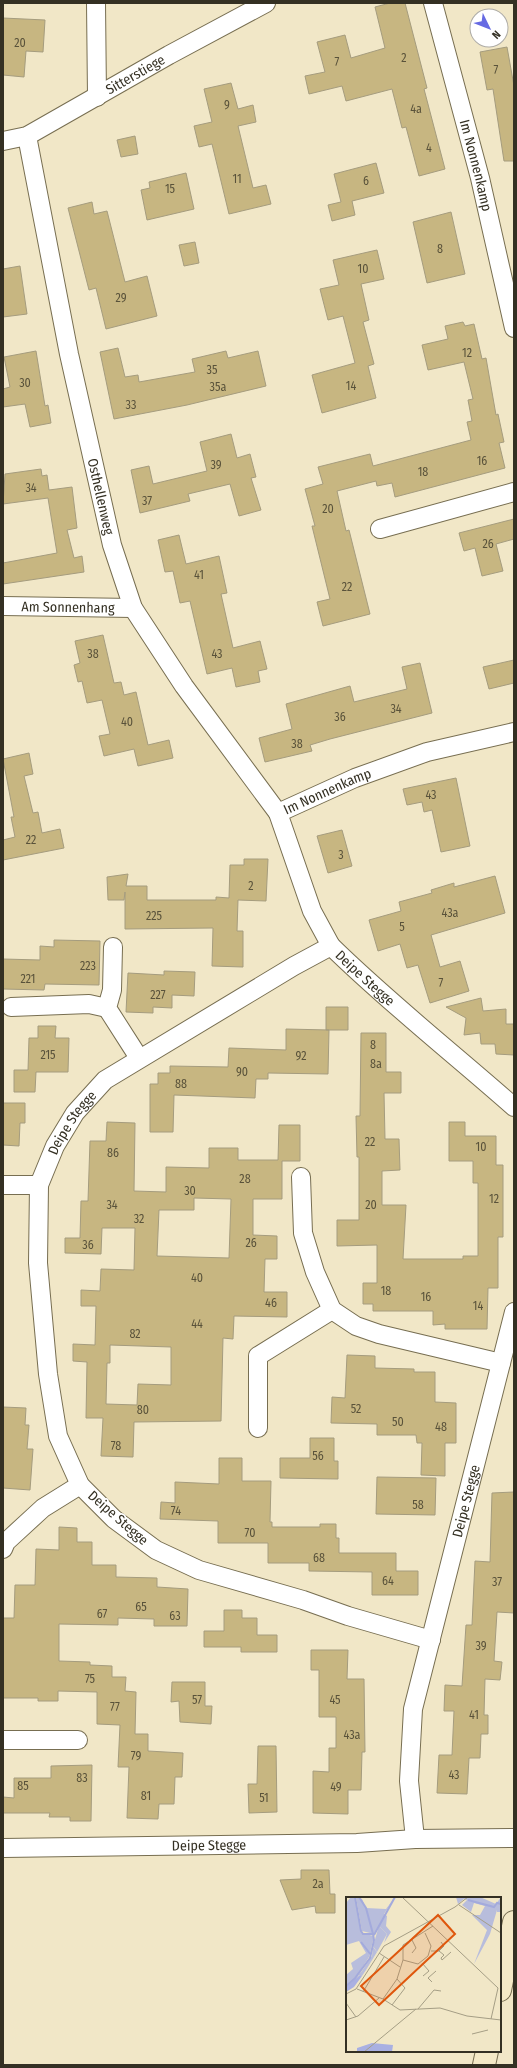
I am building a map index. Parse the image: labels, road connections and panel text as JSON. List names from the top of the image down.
{
  "streets": {
    "street": [
      "Sitterstiege",
      "Im Nonnenkamp",
      "Osthellenweg",
      "Am Sonnenhang",
      "Deipe Stegge"
    ]
  },
  "crossings": [
    ["Sitterstiege", "Osthellenweg"],
    ["Im Nonnenkamp", "Osthellenweg"],
    ["Im Nonnenkamp", "Deipe Stegge"],
    ["Osthellenweg", "Am Sonnenhang"]
  ],
  "house_numbers": [
    "20",
    "2",
    "7",
    "7",
    "9",
    "4a",
    "4",
    "11",
    "6",
    "15",
    "8",
    "10",
    "29",
    "12",
    "35",
    "30",
    "14",
    "35a",
    "33",
    "16",
    "39",
    "18",
    "34",
    "37",
    "20",
    "26",
    "41",
    "22",
    "38",
    "43",
    "34",
    "36",
    "40",
    "38",
    "43",
    "22",
    "3",
    "2",
    "43a",
    "225",
    "5",
    "223",
    "221",
    "7",
    "227",
    "8",
    "215",
    "92",
    "8a",
    "90",
    "88",
    "22",
    "10",
    "86",
    "28",
    "30",
    "12",
    "34",
    "20",
    "32",
    "26",
    "36",
    "40",
    "18",
    "16",
    "46",
    "14",
    "44",
    "82",
    "52",
    "80",
    "50",
    "48",
    "78",
    "56",
    "58",
    "74",
    "70",
    "68",
    "64",
    "37",
    "65",
    "67",
    "63",
    "39",
    "75",
    "57",
    "45",
    "77",
    "41",
    "43a",
    "79",
    "43",
    "83",
    "85",
    "49",
    "81",
    "51",
    "2a"
  ],
  "north": "bottom right"
}
